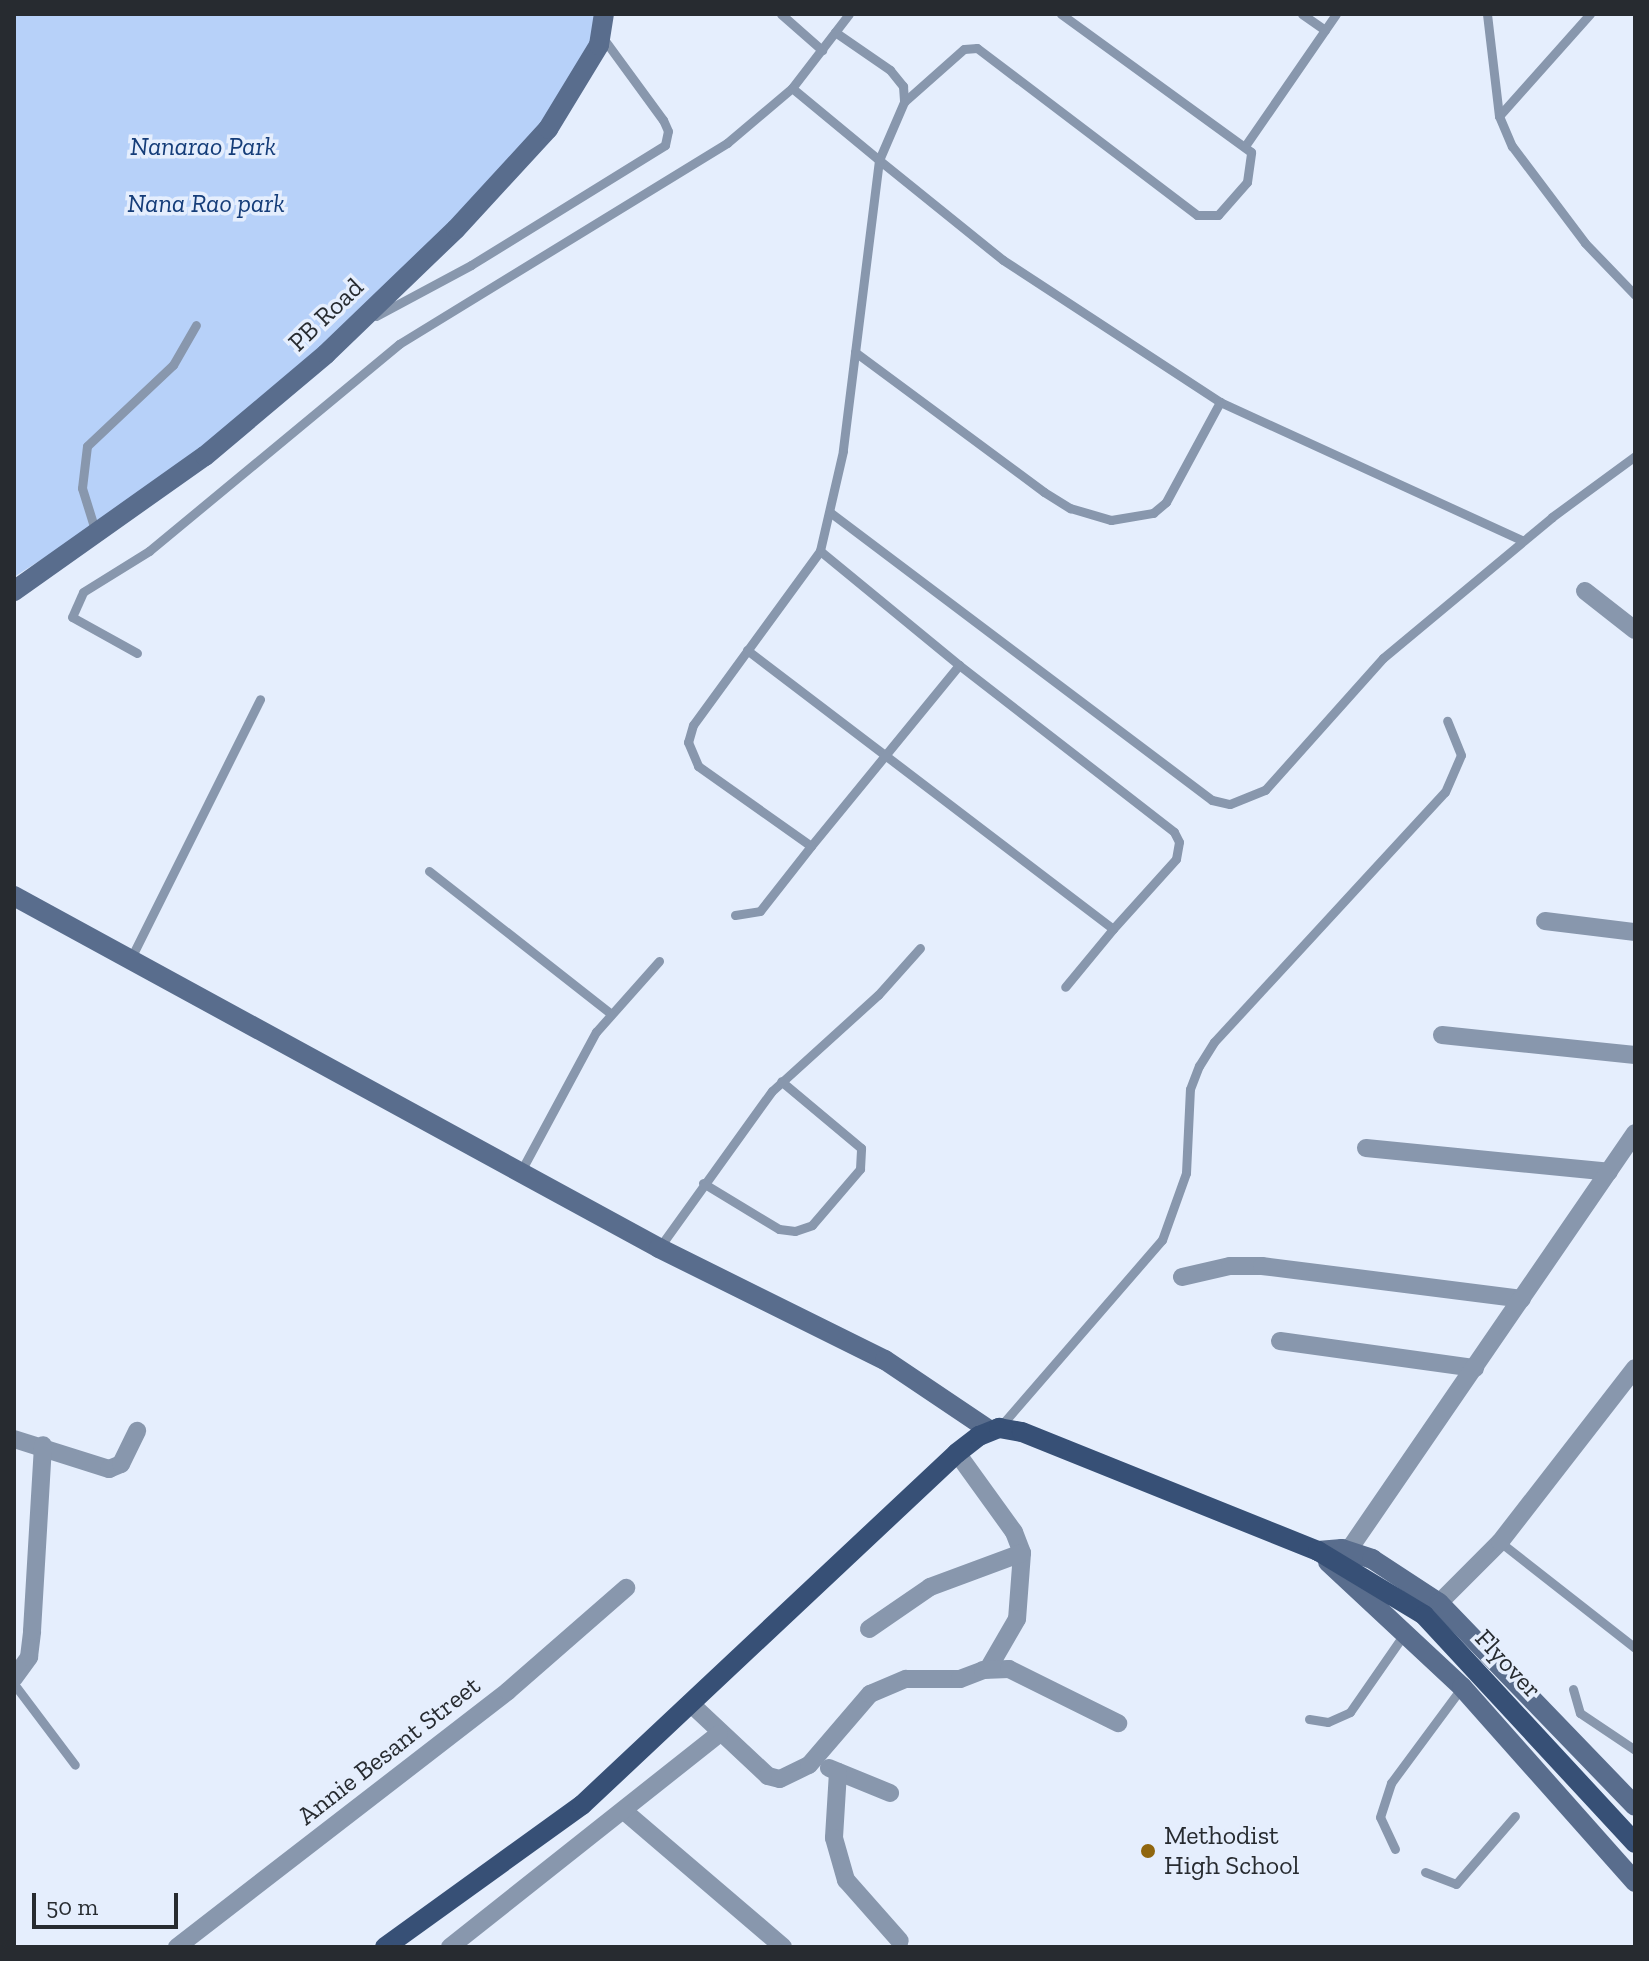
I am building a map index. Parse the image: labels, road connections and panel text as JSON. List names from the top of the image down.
{
  "streets": {
    "main road": ["Flyover"],
    "street": ["PB Road", "Annie Besant Street"]
  },
  "parks": ["Nanarao Park", "Nana Rao park"],
  "places": ["Methodist High School"],
  "scale_bar": "50 m"
}
